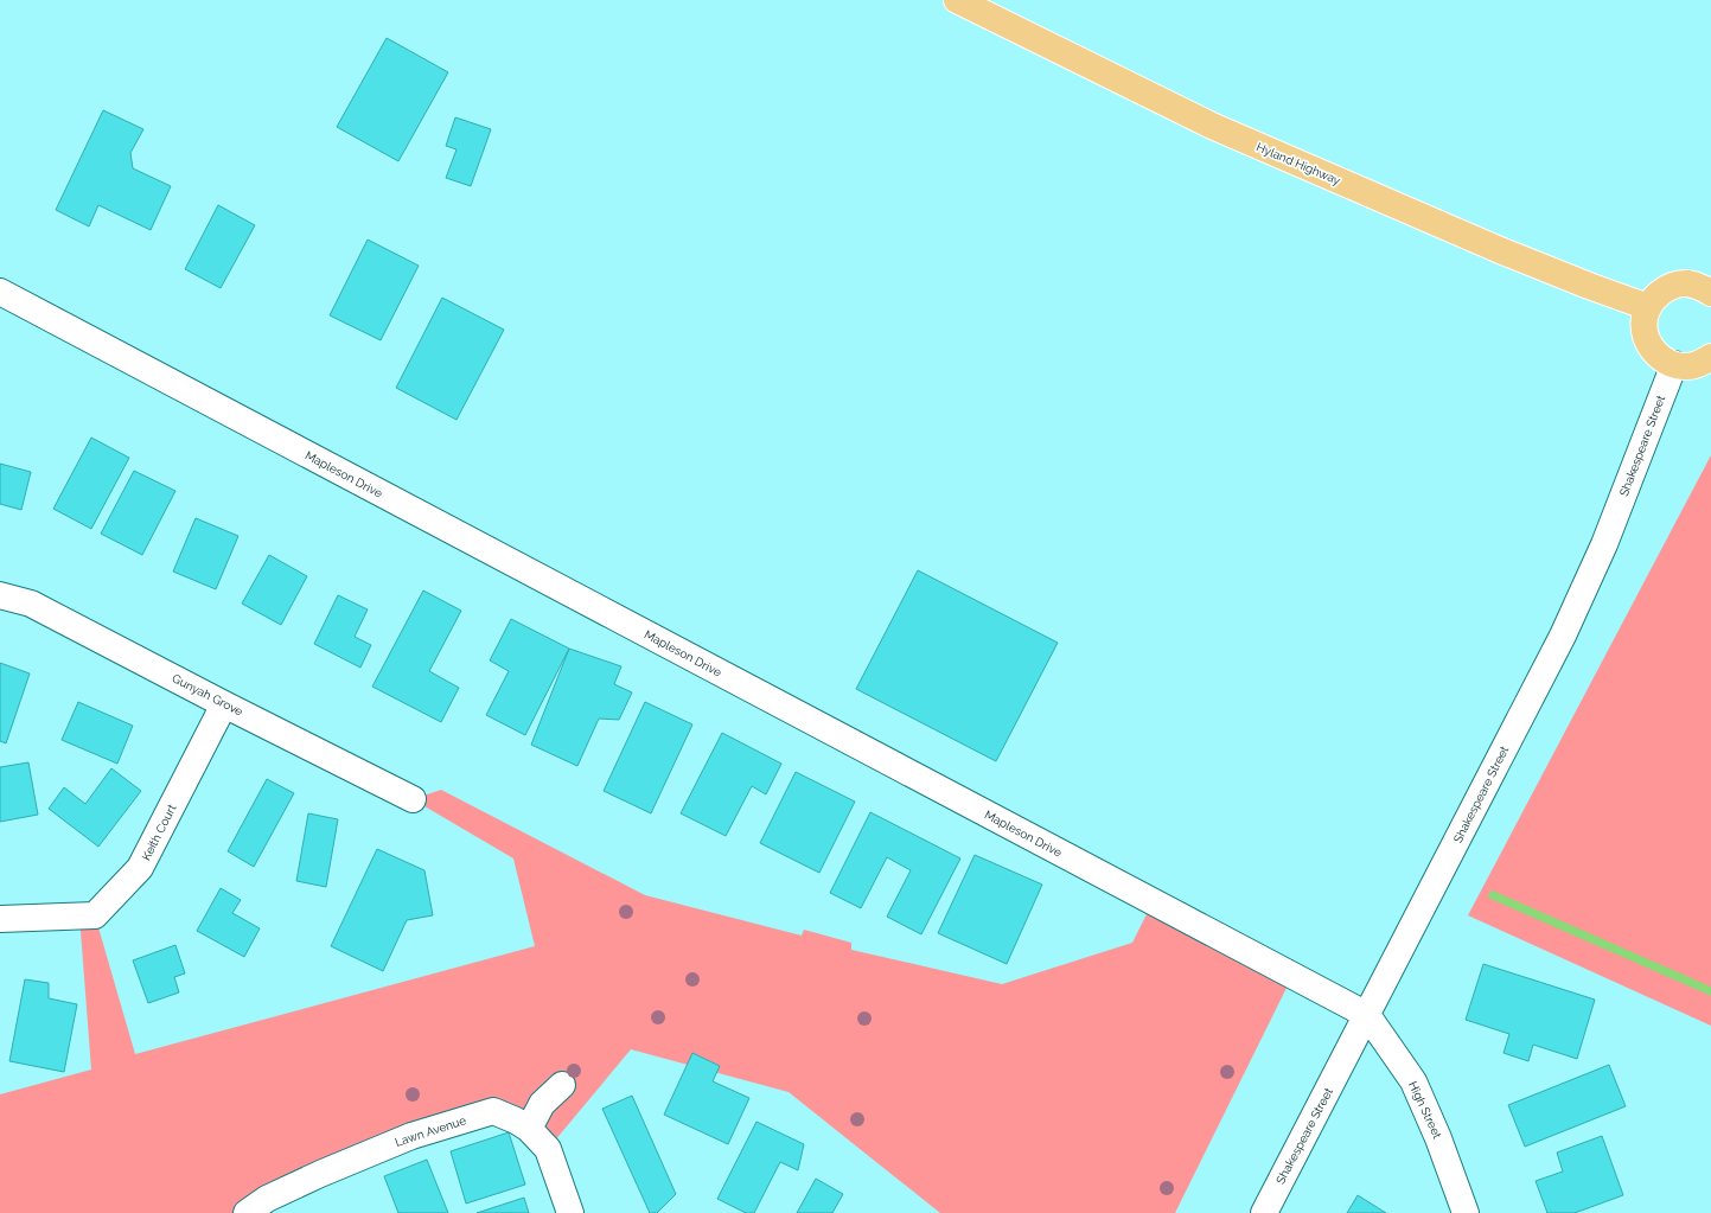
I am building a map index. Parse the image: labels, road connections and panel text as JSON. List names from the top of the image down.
{
  "streets": {
    "main road": ["Hyland Highway"],
    "street": [
      "Shakespeare Street",
      "Mapleson Drive",
      "Gunyah Grove",
      "Keith Court",
      "High Street",
      "Lawn Avenue"
    ]
  },
  "crossings": [
    ["Shakespeare Street", "Mapleson Drive"],
    ["Shakespeare Street", "High Street"],
    ["Mapleson Drive", "High Street"],
    ["Gunyah Grove", "Keith Court"]
  ]
}
